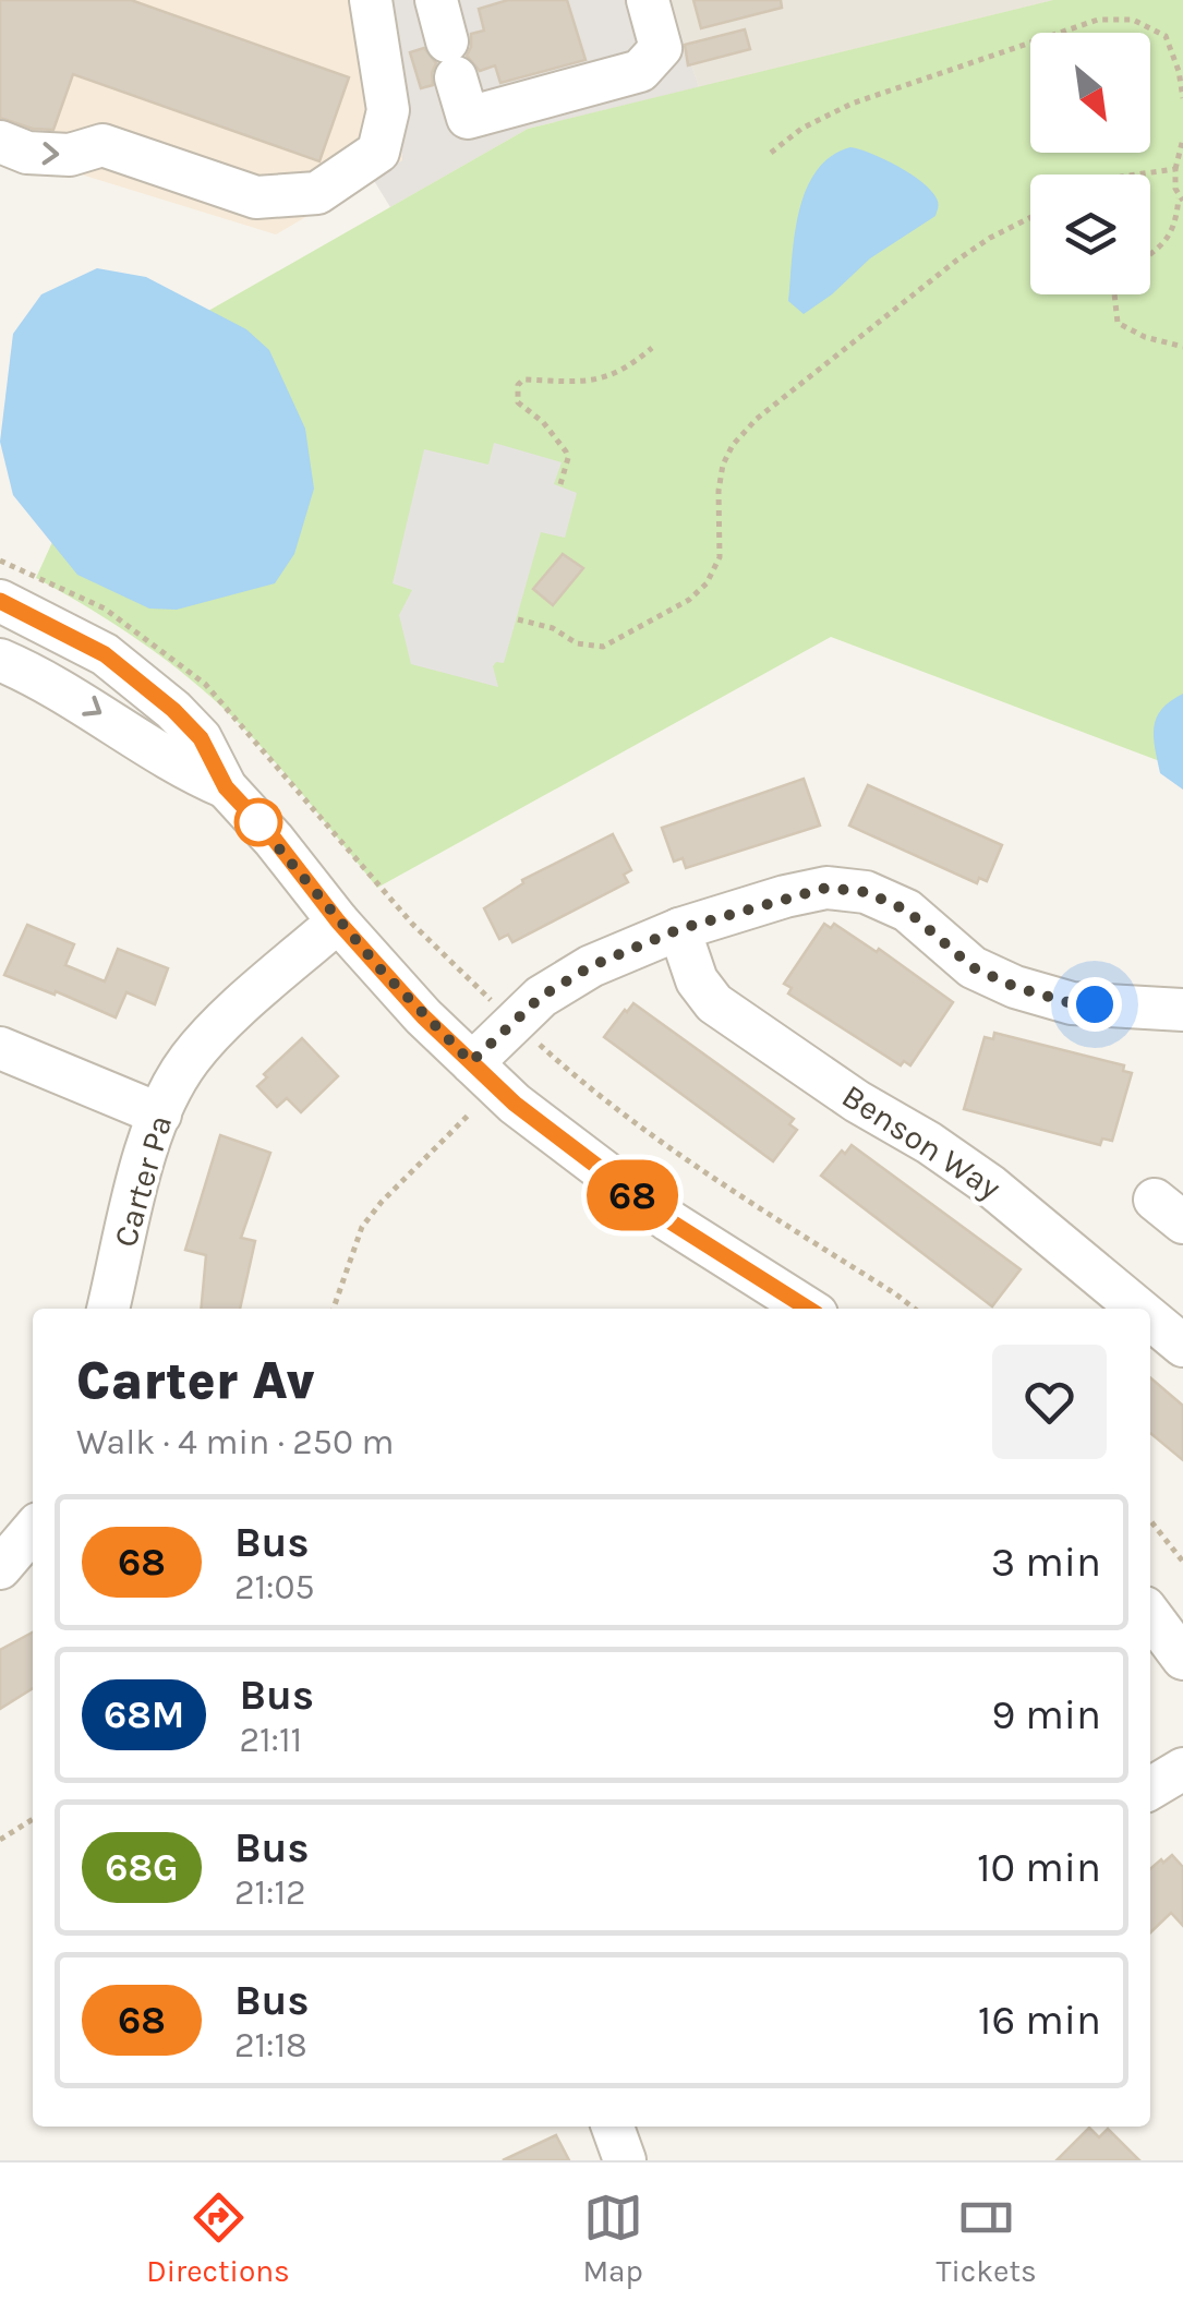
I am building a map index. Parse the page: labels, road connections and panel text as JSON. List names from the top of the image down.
{
  "streets": {
    "street": ["Benson Way", "Carter Pa"]
  },
  "lines": ["bus line 68"],
  "north": "bottom right",
  "page": {
    "on_map": "68",
    "heading": ["Carter Av", "Walk · 4 min · 250 m"],
    "list": [
      {
        "mark": "68",
        "name": "Bus",
        "note": "21:05",
        "value": "3 min"
      },
      {
        "mark": "68M",
        "name": "Bus",
        "note": "21:11",
        "value": "9 min"
      },
      {
        "mark": "68G",
        "name": "Bus",
        "note": "21:12",
        "value": "10 min"
      },
      {
        "mark": "68",
        "name": "Bus",
        "note": "21:18",
        "value": "16 min"
      }
    ],
    "tabs": ["Directions", "Map", "Tickets"]
  }
}
